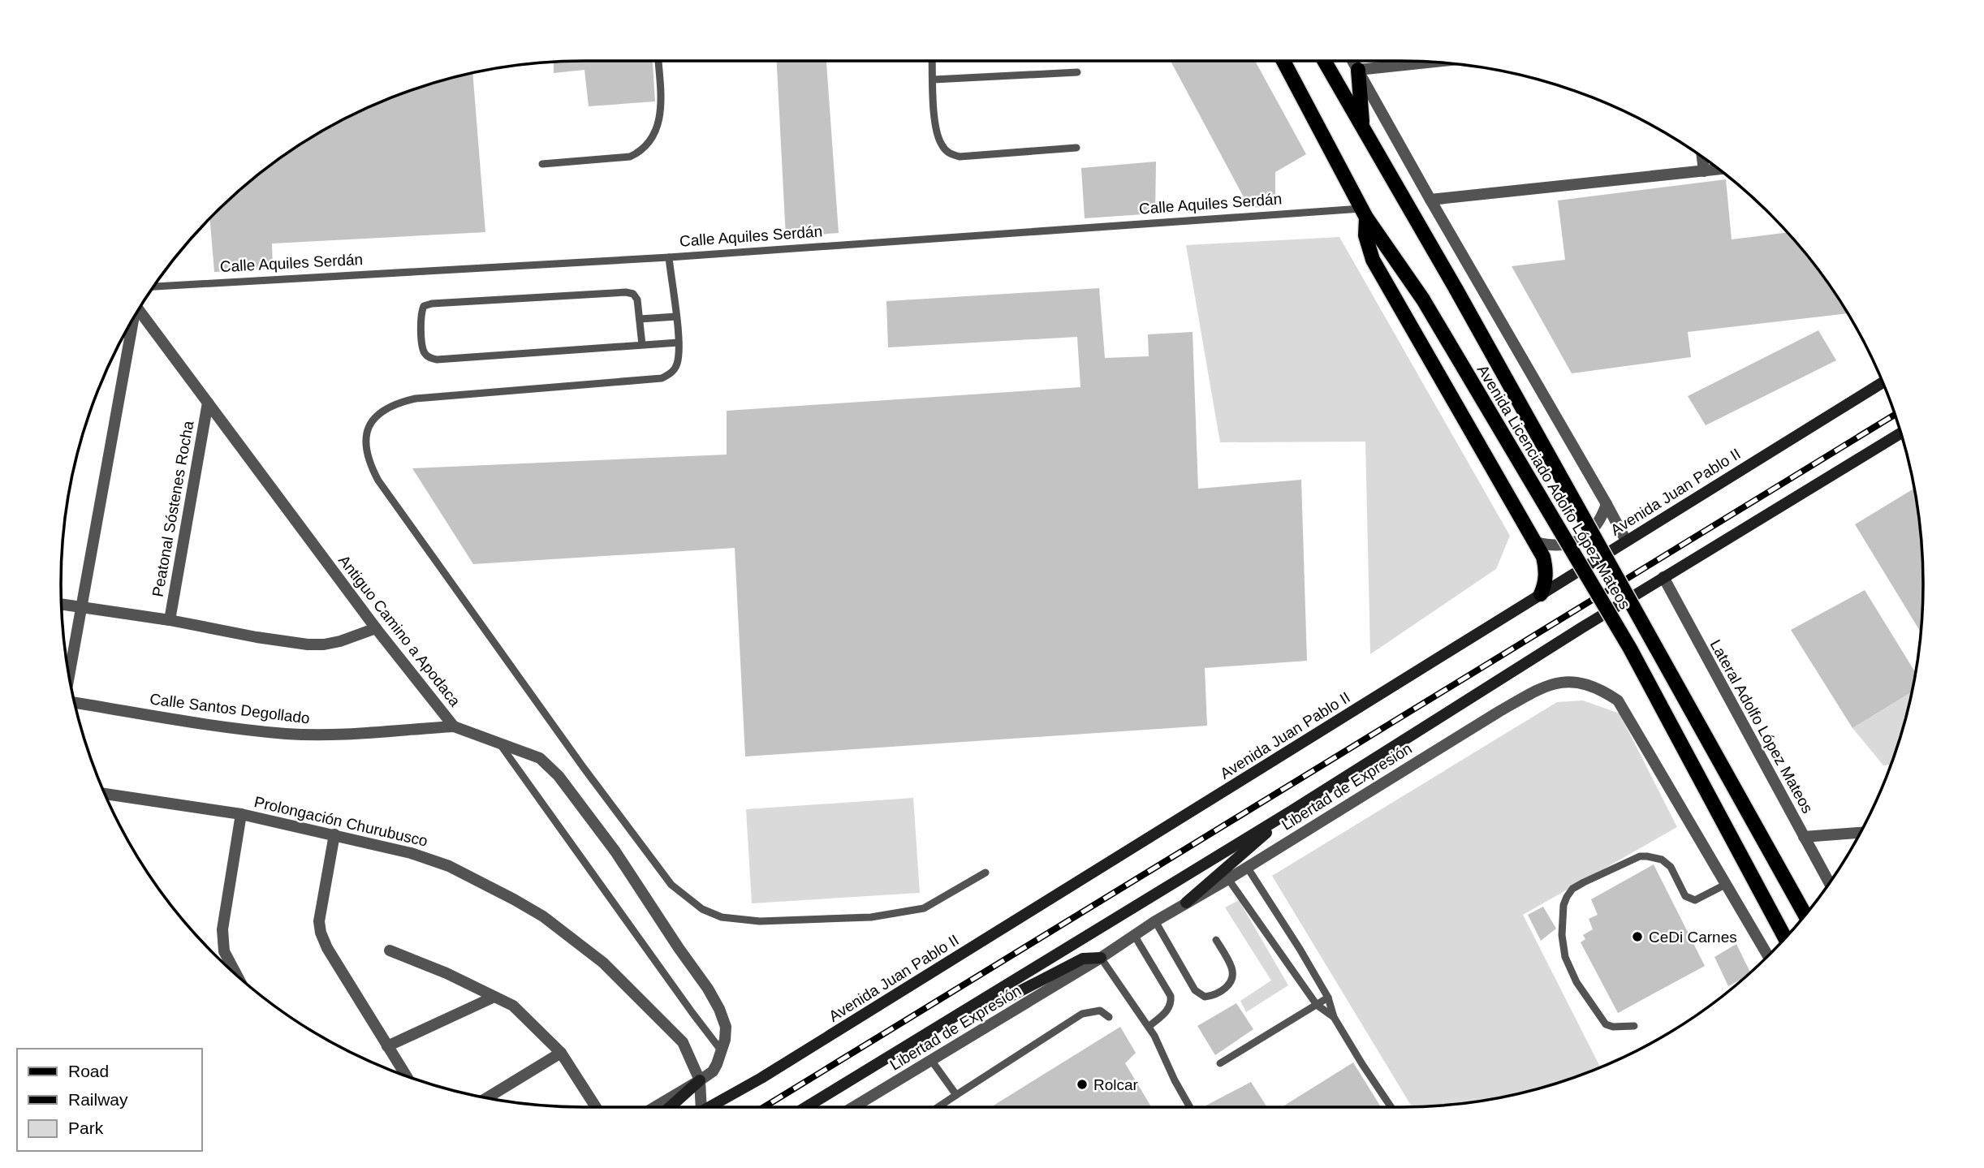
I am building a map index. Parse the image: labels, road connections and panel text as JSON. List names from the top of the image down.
{
  "streets": {
    "main road": ["Avenida Licenciado Adolfo López Mateos", "Avenida Juan Pablo II"],
    "street": [
      "Peatonal Sóstenes Rocha",
      "Antiguo Camino a Apodaca",
      "Calle Santos Degollado",
      "Lateral Adolfo López Mateos",
      "Libertad de Expresión",
      "Prolongación Churubusco"
    ],
    "lane": ["Calle Aquiles Serdán"]
  },
  "crossings": [
    ["Calle Aquiles Serdán", "Avenida Licenciado Adolfo López Mateos"],
    ["Peatonal Sóstenes Rocha", "Antiguo Camino a Apodaca"],
    ["Antiguo Camino a Apodaca", "Calle Santos Degollado"],
    ["Antiguo Camino a Apodaca", "Prolongación Churubusco"]
  ],
  "places": ["CeDi Carnes", "Rolcar"],
  "legend": ["Road", "Railway", "Park"]
}
